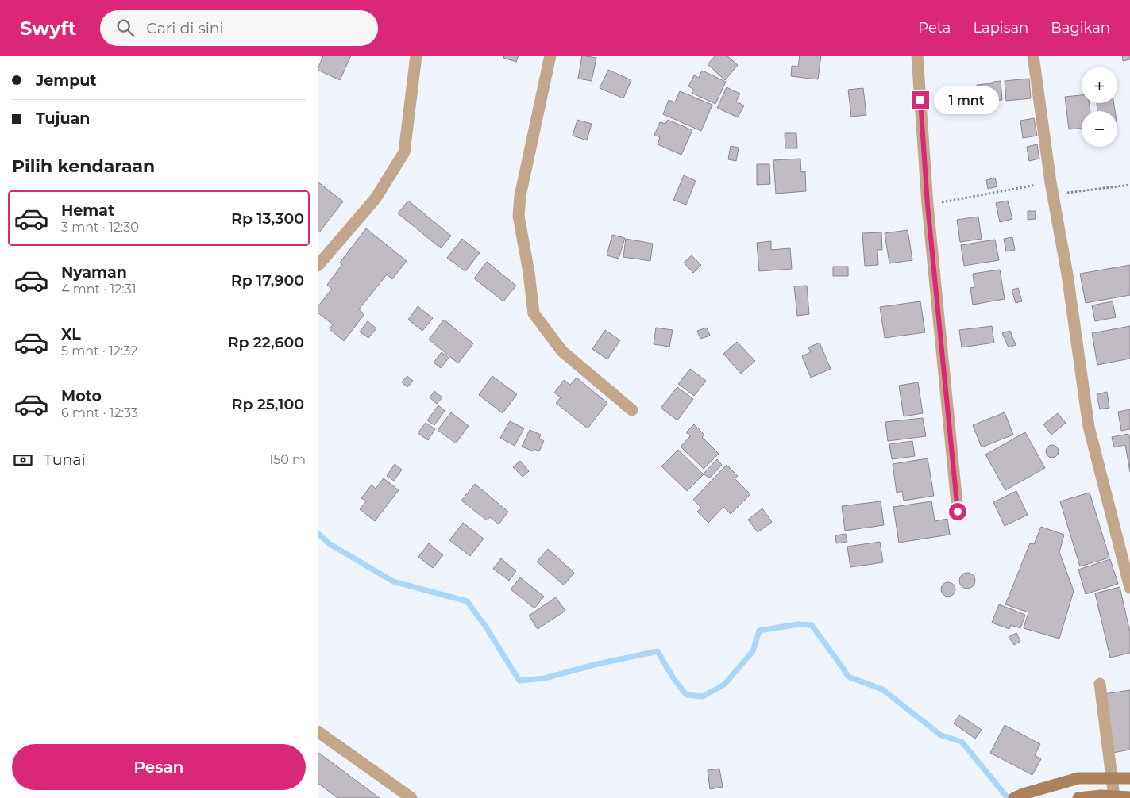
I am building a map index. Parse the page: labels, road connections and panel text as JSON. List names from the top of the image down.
{
  "page": {
    "header": "Swyft",
    "search": "Cari di sini",
    "nav": ["Peta", "Lapisan", "Bagikan"],
    "banner": ["Jemput", "Tujuan"],
    "map_buttons": ["+", "−"],
    "bubble": "1 mnt",
    "heading": "Pilih kendaraan",
    "list": [
      {
        "name": "Hemat",
        "note": "3 mnt · 12:30",
        "value": "Rp 13,300"
      },
      {
        "name": "Nyaman",
        "note": "4 mnt · 12:31",
        "value": "Rp 17,900"
      },
      {
        "name": "XL",
        "note": "5 mnt · 12:32",
        "value": "Rp 22,600"
      },
      {
        "name": "Moto",
        "note": "6 mnt · 12:33",
        "value": "Rp 25,100"
      }
    ],
    "pay": ["Tunai", "150 m"],
    "buttons": "Pesan"
  }
}
